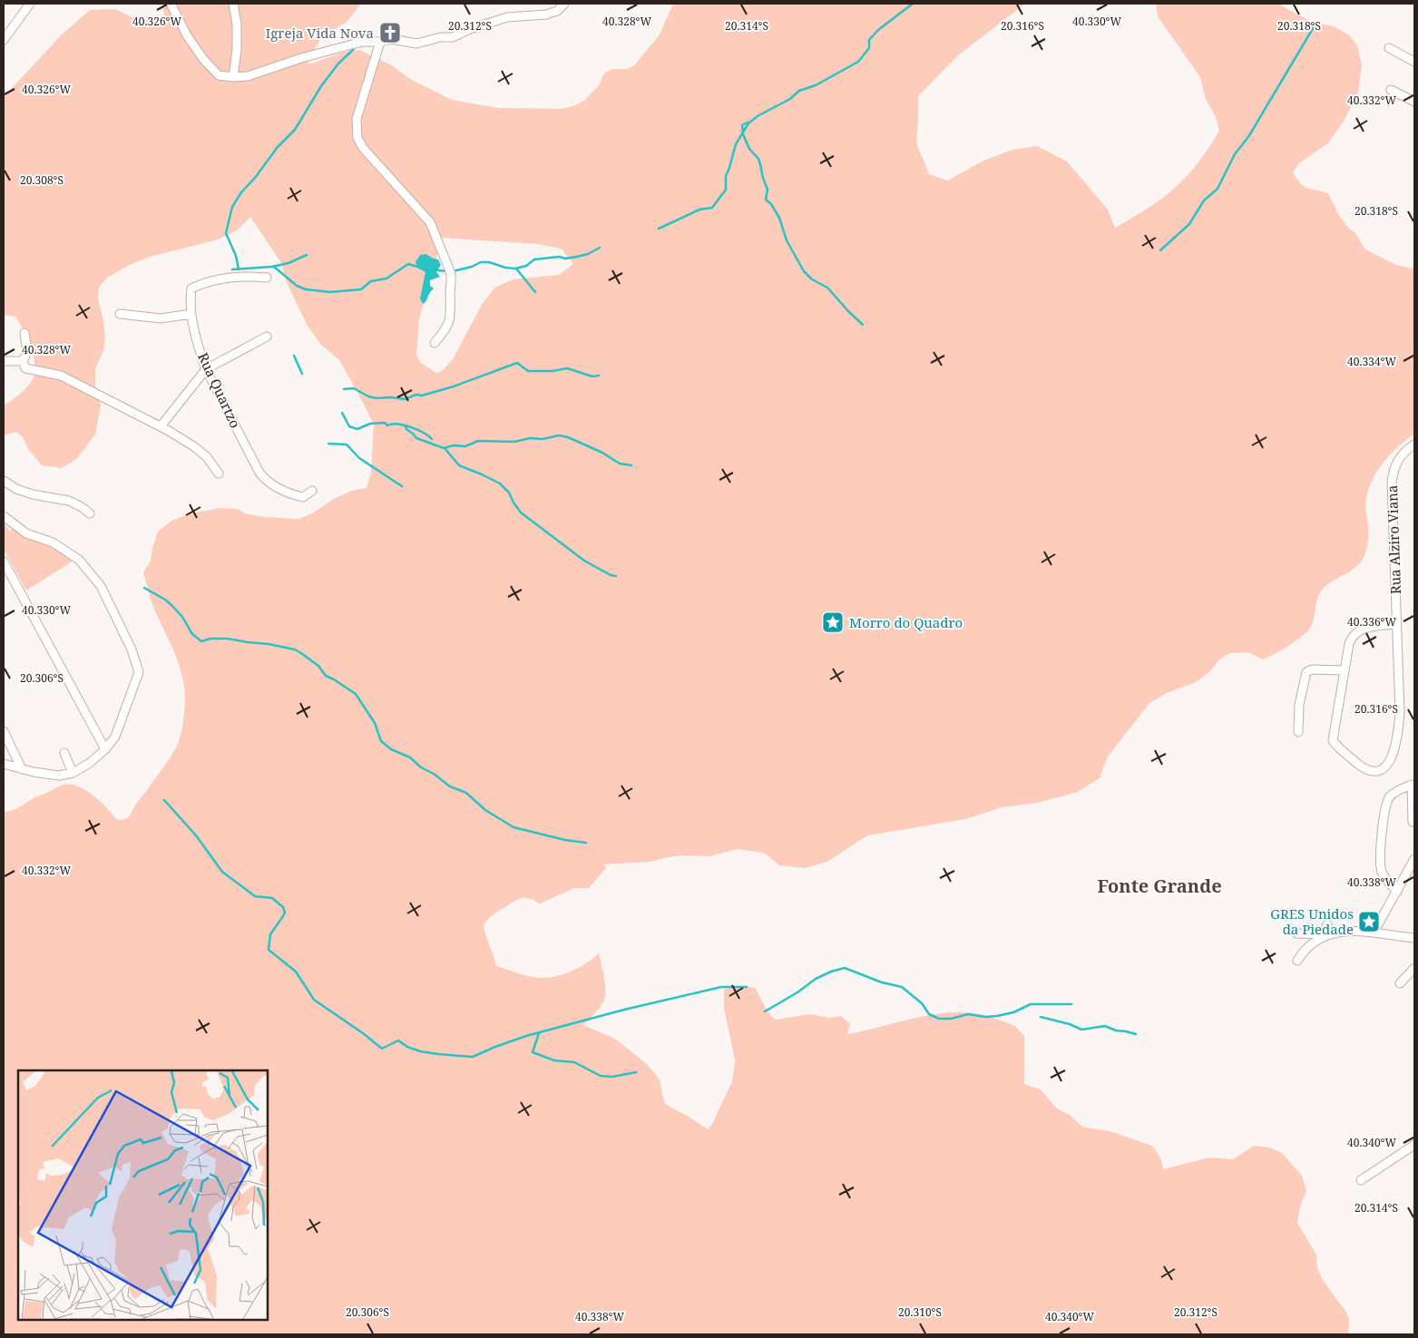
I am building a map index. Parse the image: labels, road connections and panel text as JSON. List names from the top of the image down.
{
  "streets": {
    "street": ["Rua Quartzo", "Rua Alziro Viana"]
  },
  "districts": ["Fonte Grande"],
  "places": {
    "church": ["Igreja Vida Nova"],
    "place": ["Morro do Quadro", "GRES Unidos da Piedade"]
  },
  "coordinates": [
    "40.326°W",
    "40.330°W",
    "40.328°W",
    "20.312°S",
    "20.316°S",
    "20.314°S",
    "20.318°S",
    "40.332°W",
    "20.308°S",
    "40.334°W",
    "40.336°W",
    "20.306°S",
    "40.338°W",
    "40.340°W",
    "20.310°S"
  ]
}
